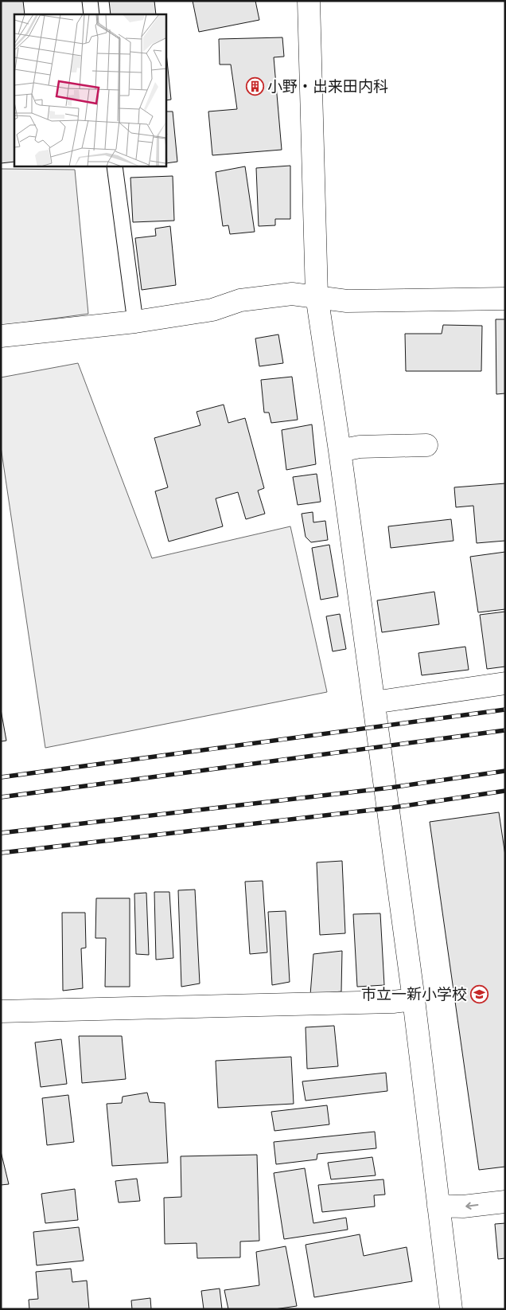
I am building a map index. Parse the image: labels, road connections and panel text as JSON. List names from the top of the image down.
{
  "places": {
    "building": ["小野・出来田内科"],
    "school or university": ["市立一新小学校"]
  }
}
